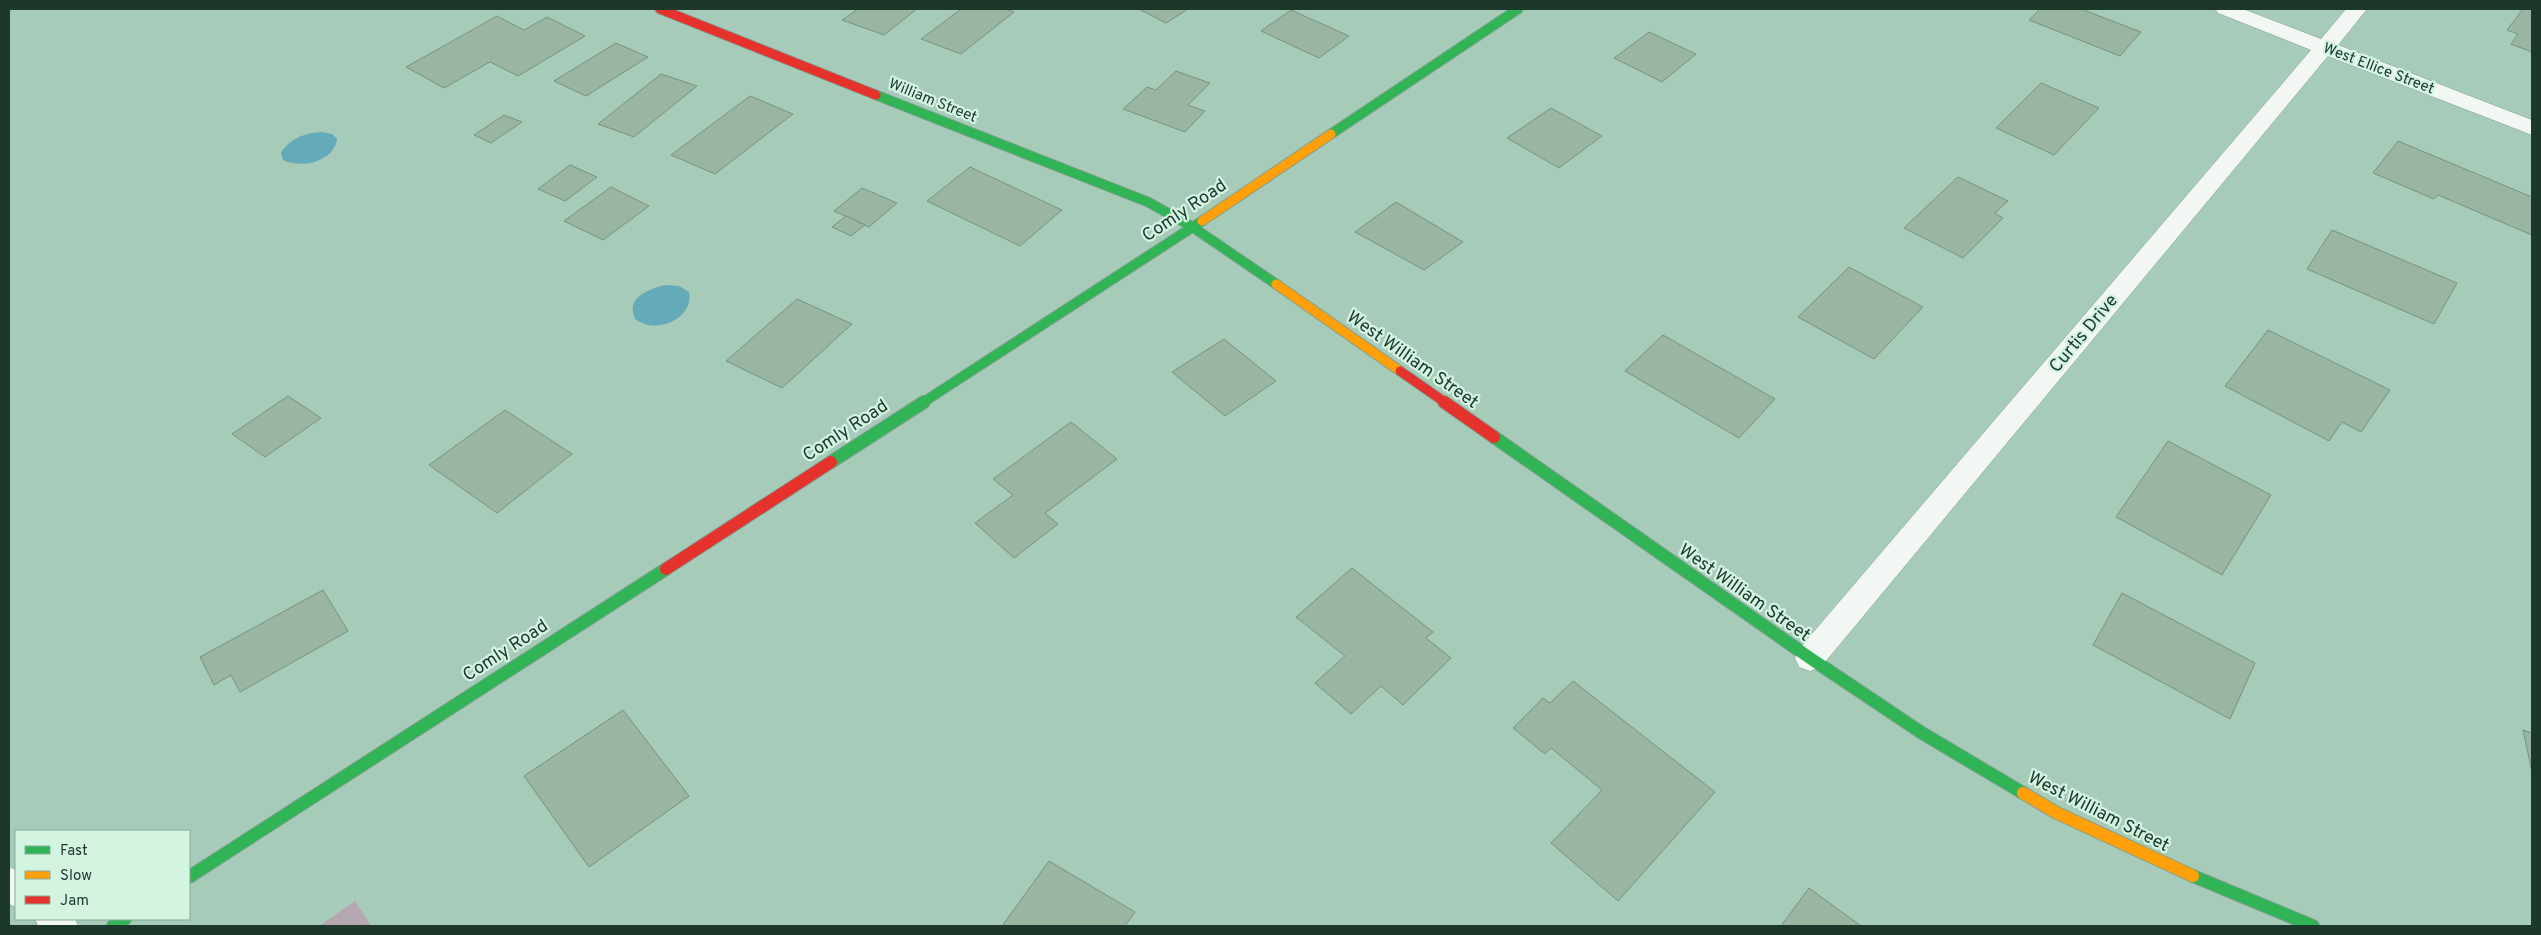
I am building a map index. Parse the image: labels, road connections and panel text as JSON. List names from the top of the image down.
{
  "streets": {
    "street": [
      "West Ellice Street",
      "William Street",
      "Comly Road",
      "Curtis Drive",
      "West William Street"
    ]
  },
  "crossings": [
    ["West Ellice Street", "Curtis Drive"],
    ["William Street", "Comly Road"],
    ["William Street", "West William Street"],
    ["Comly Road", "West William Street"],
    ["Curtis Drive", "West William Street"]
  ],
  "legend": ["Fast", "Slow", "Jam"]
}
